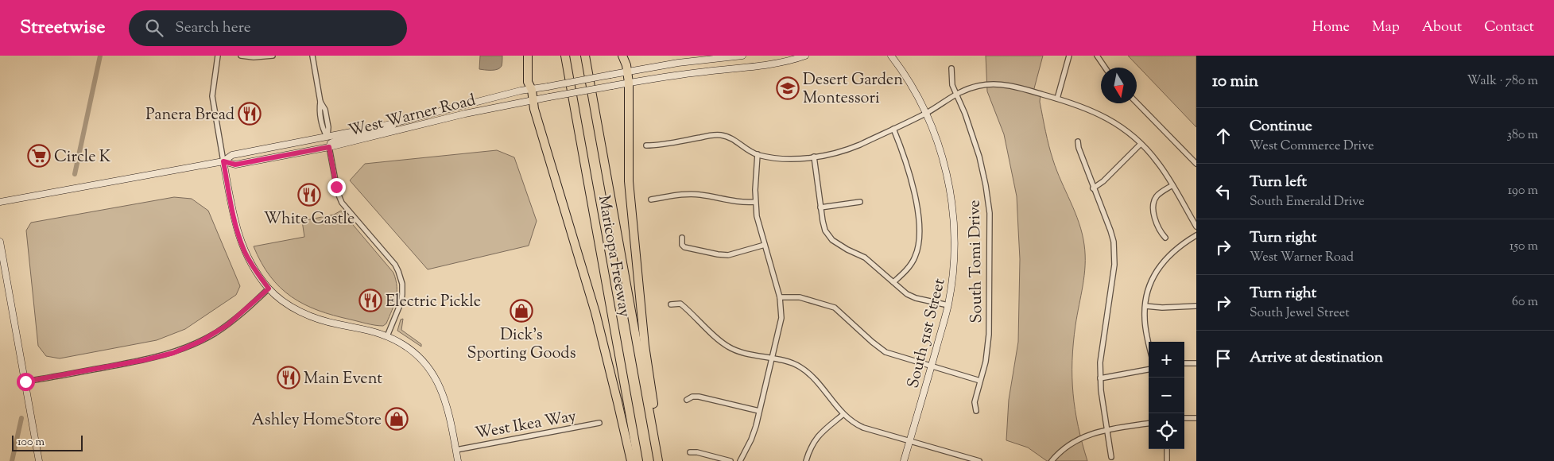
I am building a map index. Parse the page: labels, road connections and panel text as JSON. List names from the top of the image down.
{
  "streets": {
    "highway": ["Maricopa Freeway"],
    "main road": ["West Warner Road", "South 51st Street"],
    "street": ["South Tomi Drive", "West Ikea Way"]
  },
  "places": {
    "school or university": ["Desert Garden Montessori"],
    "restaurant": [
      "Panera Bread",
      "White Castle",
      "Electric Pickle",
      "Main Event"
    ],
    "supermarket": ["Circle K"],
    "shop": ["Dick's Sporting Goods", "Ashley HomeStore"]
  },
  "scale_bar": "100 m",
  "north": "bottom",
  "page": {
    "header": "Streetwise",
    "search": "Search here",
    "nav": [
      "Home",
      "Map",
      "About",
      "Contact"
    ],
    "heading": ["10 min", "Walk · 780 m"],
    "list": [
      ["Continue", "West Commerce Drive", "380 m"],
      ["Turn left", "South Emerald Drive", "190 m"],
      ["Turn right", "West Warner Road", "150 m"],
      ["Turn right", "South Jewel Street", "60 m"],
      "Arrive at destination"
    ],
    "map_buttons": ["+", "−"],
    "scale": "100 m"
  }
}
